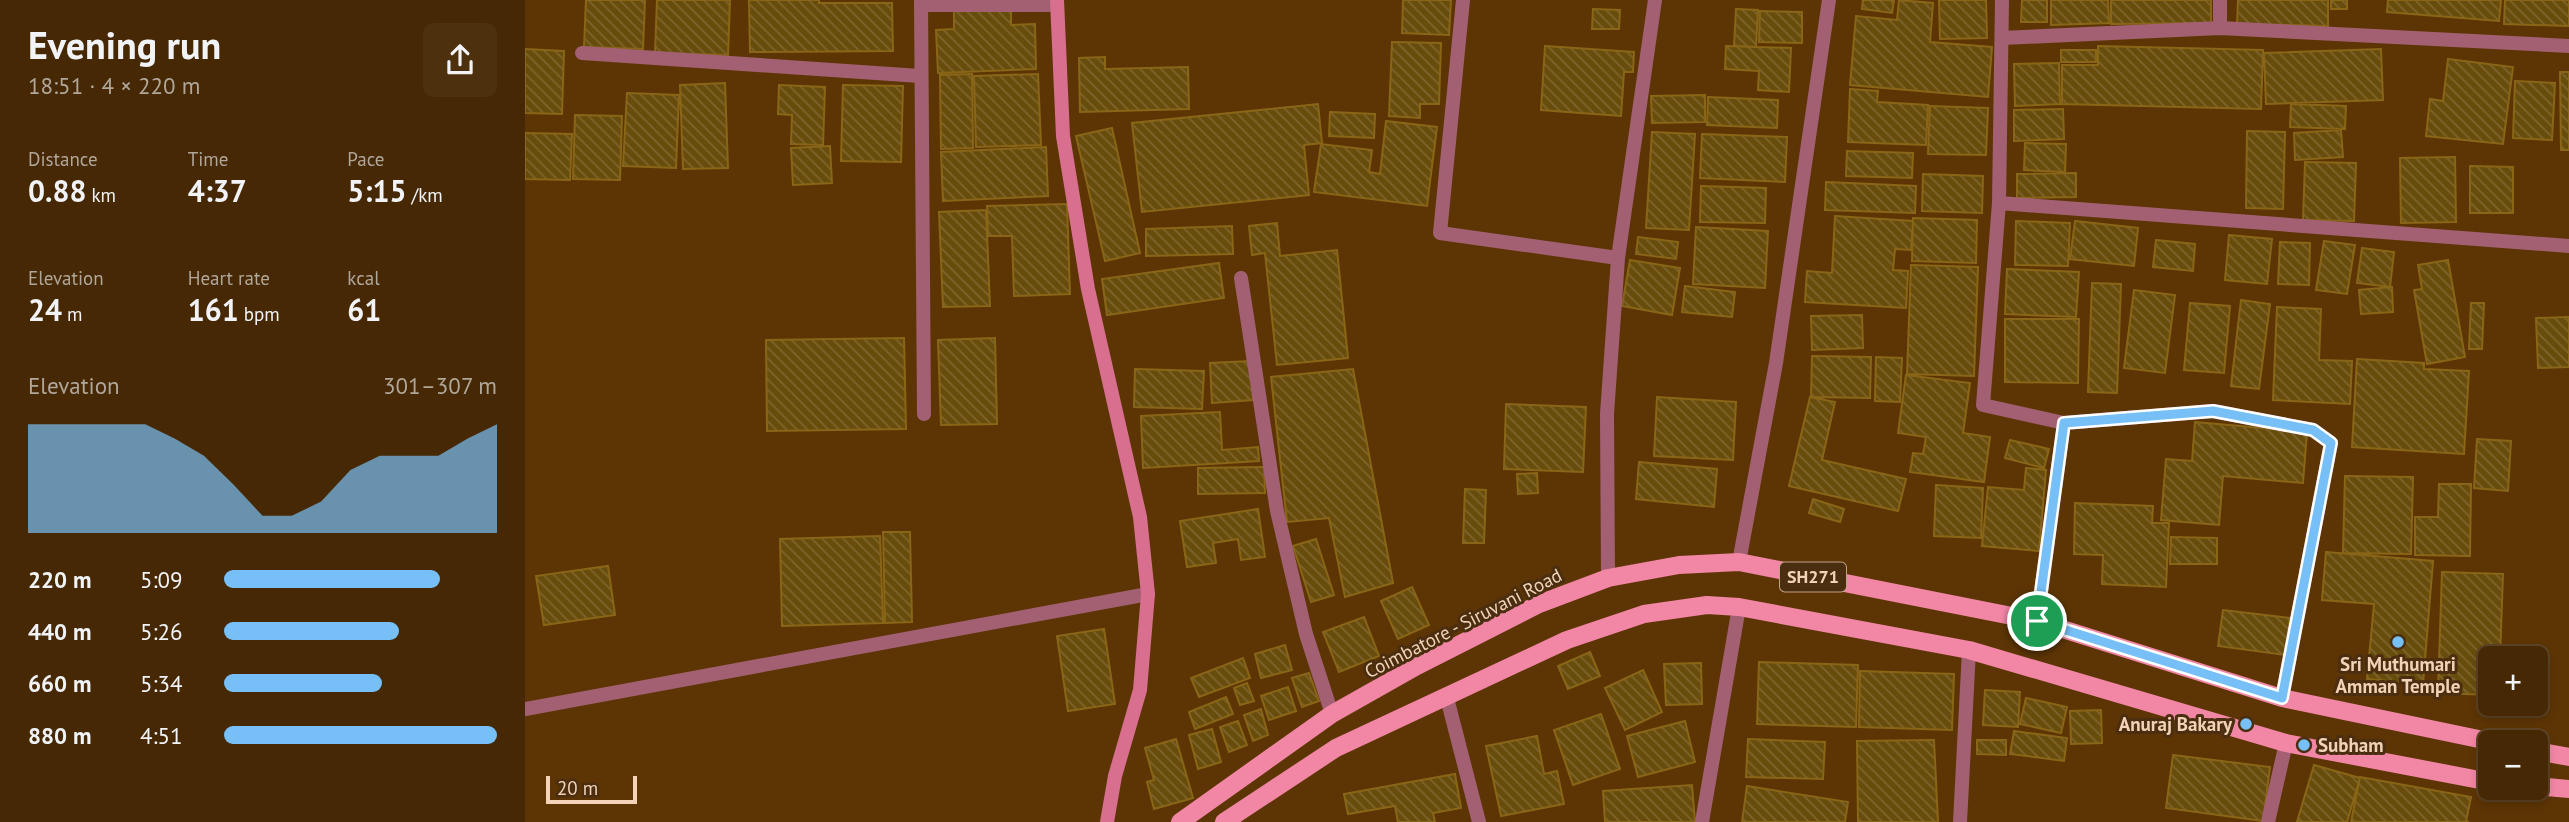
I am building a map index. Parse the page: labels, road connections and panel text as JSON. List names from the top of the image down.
{
  "streets": {
    "main road": ["SH271", "Coimbatore - Siruvani Road"]
  },
  "places": ["Sri Muthumari Amman Temple", "Anuraj Bakary", "Subham"],
  "scale_bar": "20 m",
  "page": {
    "heading": ["Evening run", "18:51 · 4 × 220 m"],
    "stats": [
      ["Distance", "0.88 km"],
      ["Time", "4:37"],
      ["Pace", "5:15 /km"],
      ["Elevation", "24 m"],
      ["Heart rate", "161 bpm"],
      ["kcal", "61"]
    ],
    "chart": ["Elevation", "301–307 m"],
    "list": [
      {
        "name": "220 m",
        "note": "5:09"
      },
      {
        "name": "440 m",
        "note": "5:26"
      },
      {
        "name": "660 m",
        "note": "5:34"
      },
      {
        "name": "880 m",
        "note": "4:51"
      }
    ],
    "map_buttons": ["+", "−"],
    "scale": "20 m"
  }
}
